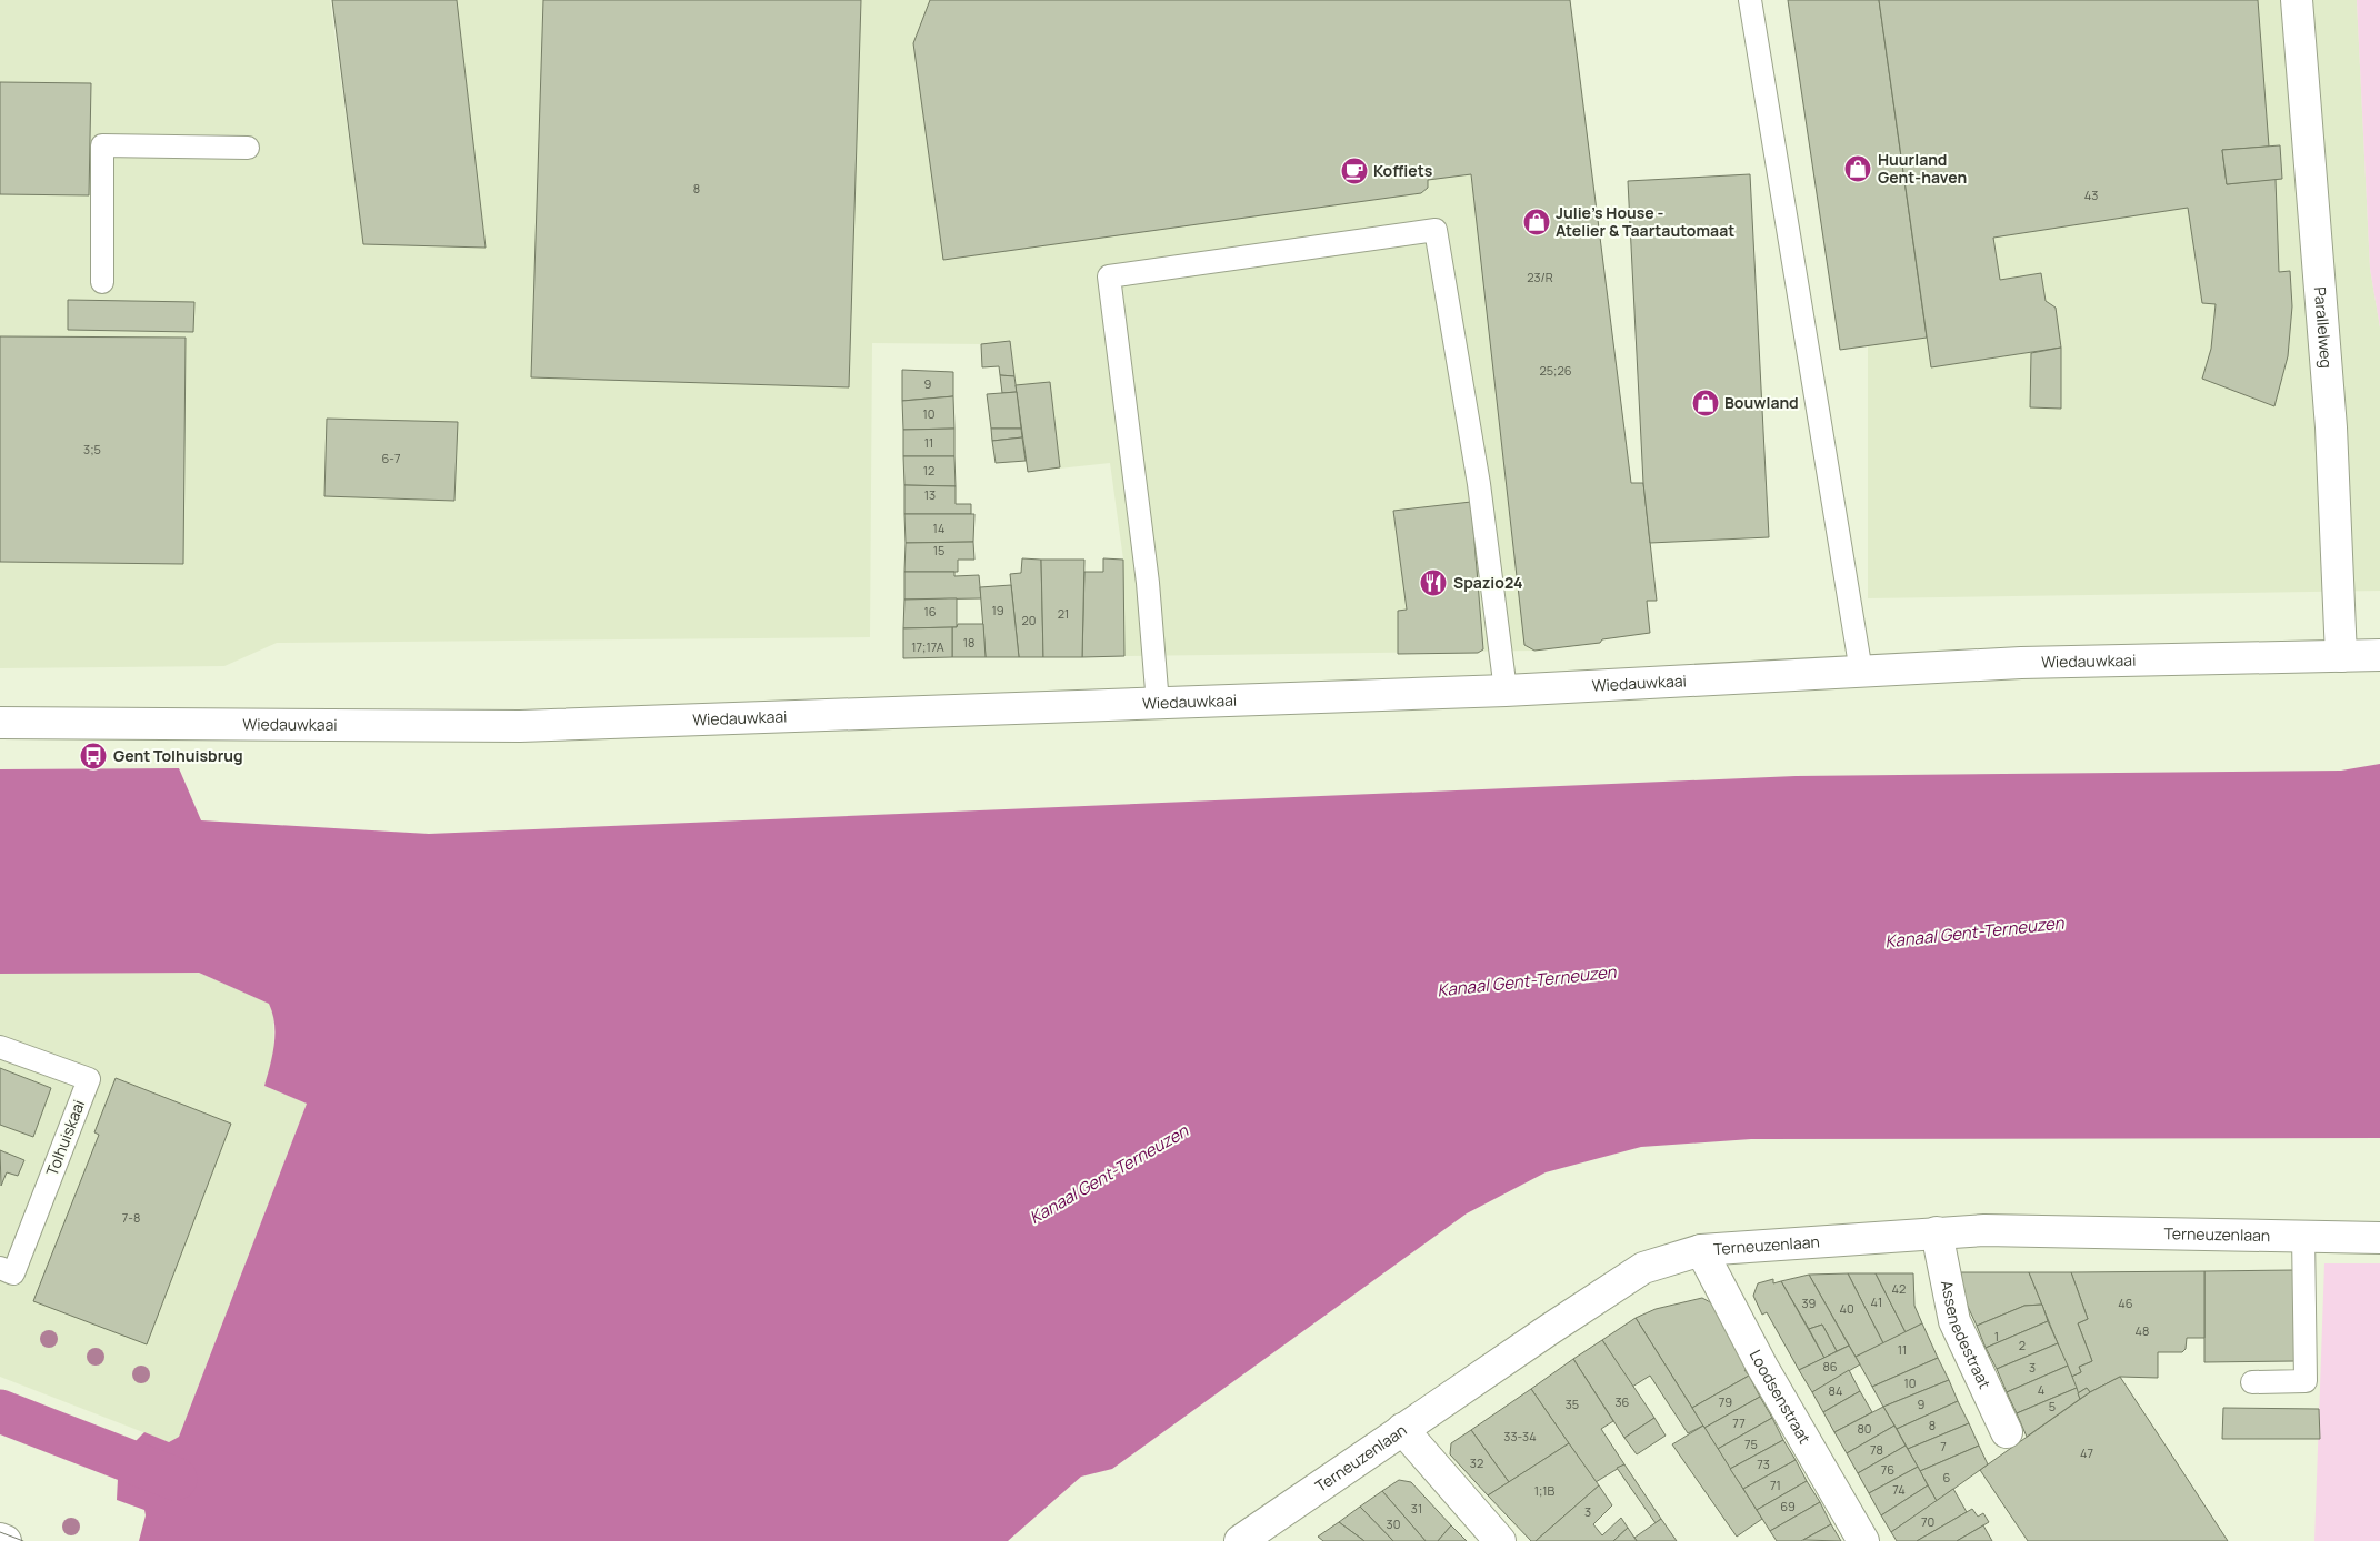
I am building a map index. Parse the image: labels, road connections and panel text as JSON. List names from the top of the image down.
{
  "streets": {
    "street": [
      "Parallelweg",
      "Wiedauwkaai",
      "Terneuzenlaan",
      "Assenedestraat",
      "Loodsenstraat"
    ],
    "lane": ["Tolhuiskaai"]
  },
  "crossings": [
    ["Parallelweg", "Wiedauwkaai"],
    ["Terneuzenlaan", "Assenedestraat"],
    ["Terneuzenlaan", "Loodsenstraat"]
  ],
  "water": ["Kanaal Gent-Terneuzen"],
  "places": {
    "shop": ["Huurland Gent-haven", "Julie's House - Atelier & Taartautomaat", "Bouwland"],
    "cafe": ["Koffiets"],
    "restaurant": ["Spazio24"],
    "bus stop": ["Gent Tolhuisbrug"]
  },
  "house_numbers": [
    "8",
    "43",
    "23/R",
    "25;26",
    "9",
    "10",
    "11",
    "3;5",
    "6-7",
    "12",
    "13",
    "14",
    "15",
    "19",
    "16",
    "21",
    "20",
    "18",
    "17;17A",
    "7-8",
    "42",
    "41",
    "39",
    "46",
    "40",
    "48",
    "1",
    "2",
    "11",
    "86",
    "3",
    "10",
    "4",
    "84",
    "36",
    "79",
    "35",
    "9",
    "5",
    "77",
    "8",
    "80",
    "33-34",
    "75",
    "7",
    "78",
    "47",
    "32",
    "73",
    "76",
    "6",
    "71",
    "74",
    "1;1B",
    "69",
    "31",
    "3",
    "70",
    "30"
  ]
}
